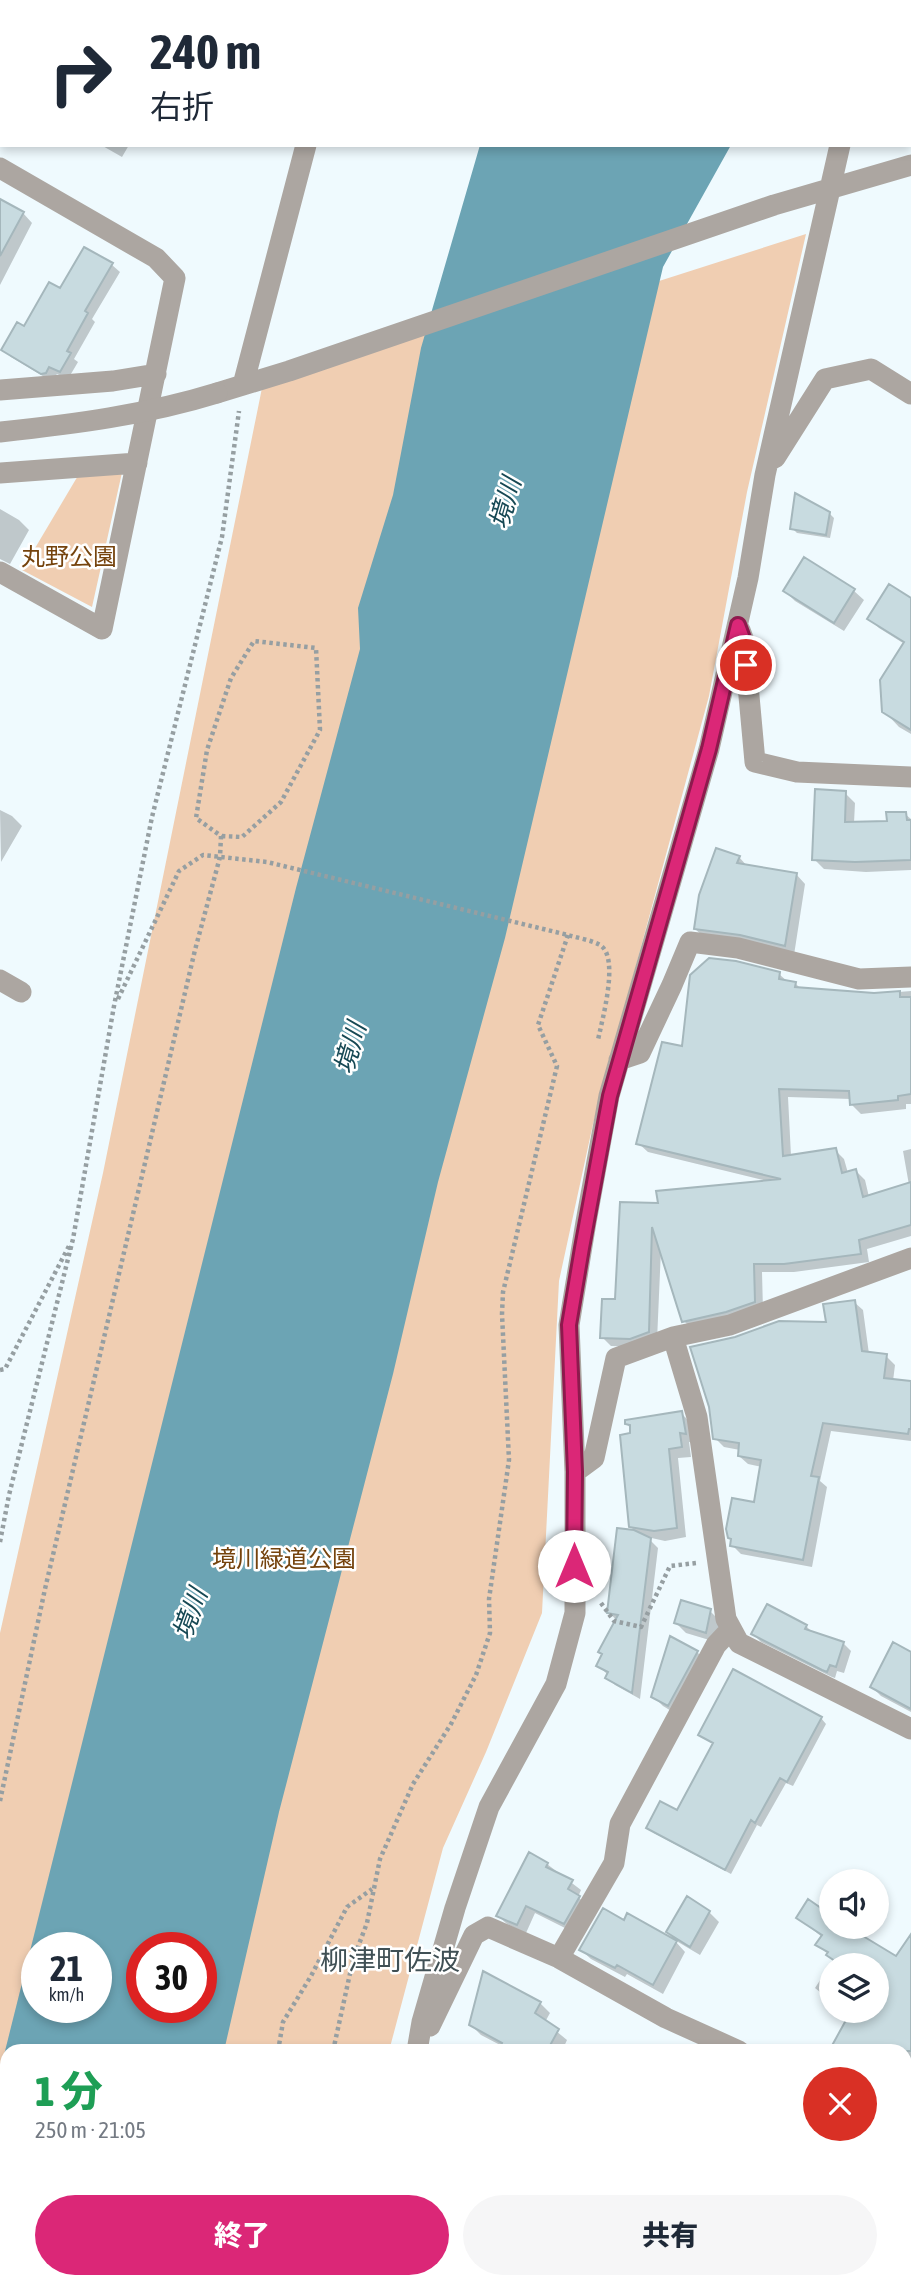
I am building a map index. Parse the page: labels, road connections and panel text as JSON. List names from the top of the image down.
{
  "districts": ["柳津町佐波"],
  "water": ["境川"],
  "parks": ["丸野公園", "境川緑道公園"],
  "page": {
    "turn": ["240 m", "右折"],
    "speed": "21 km/h",
    "limit": "30",
    "heading": ["1 分", "250 m · 21:05"],
    "buttons": ["終了", "共有"]
  }
}
